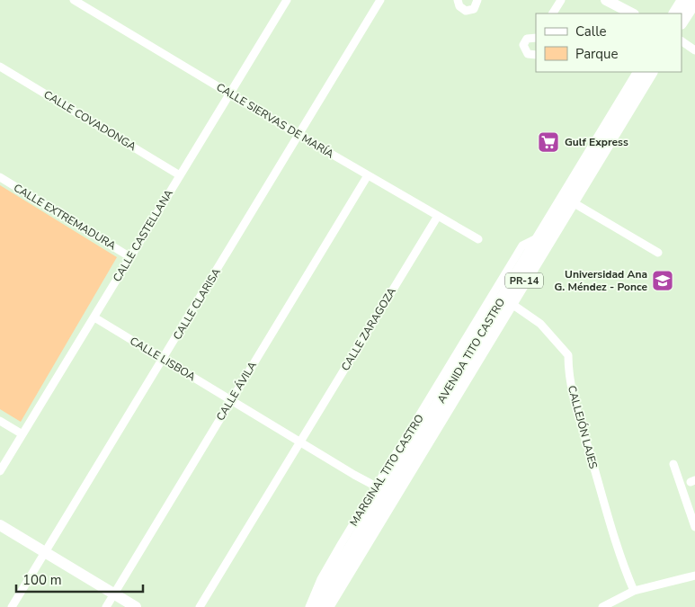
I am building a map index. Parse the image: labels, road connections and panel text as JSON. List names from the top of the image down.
{
  "streets": {
    "main road": ["PR-14", "AVENIDA TITO CASTRO"],
    "street": [
      "CALLE COVADONGA",
      "CALLE SIERVAS DE MARÍA",
      "CALLE EXTREMADURA",
      "CALLE CASTELLANA",
      "CALLE CLARISA",
      "CALLE ZARAGOZA",
      "CALLE LISBOA",
      "CALLE ÁVILA",
      "CALLEJÓN LAJES",
      "MARGINAL TITO CASTRO"
    ]
  },
  "crossings": [
    ["CALLE COVADONGA", "CALLE CASTELLANA"],
    ["CALLE SIERVAS DE MARÍA", "CALLE CASTELLANA"],
    ["CALLE SIERVAS DE MARÍA", "CALLE CLARISA"],
    ["CALLE SIERVAS DE MARÍA", "CALLE ZARAGOZA"],
    ["CALLE SIERVAS DE MARÍA", "CALLE ÁVILA"],
    ["CALLE EXTREMADURA", "CALLE CASTELLANA"],
    ["CALLE CASTELLANA", "CALLE LISBOA"],
    ["CALLE CLARISA", "CALLE LISBOA"],
    ["AVENIDA TITO CASTRO", "CALLEJÓN LAJES"],
    ["AVENIDA TITO CASTRO", "MARGINAL TITO CASTRO"],
    ["CALLE LISBOA", "CALLE ÁVILA"],
    ["CALLEJÓN LAJES", "MARGINAL TITO CASTRO"]
  ],
  "places": {
    "supermarket": ["Gulf Express"],
    "school or university": ["Universidad Ana G. Méndez - Ponce"]
  },
  "legend": ["Calle", "Parque"],
  "scale_bar": "100 m"
}
